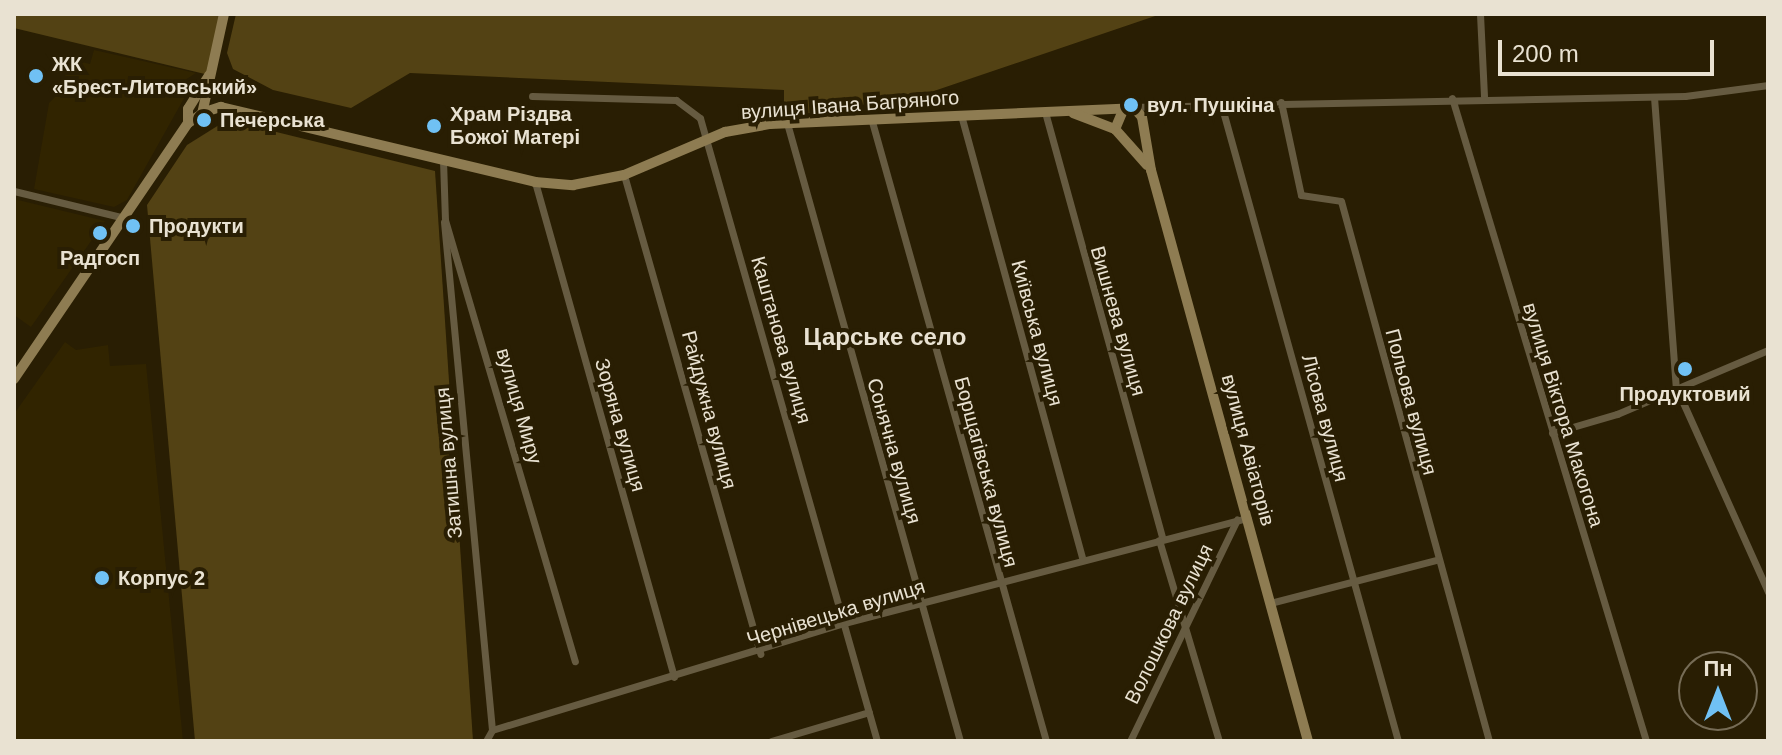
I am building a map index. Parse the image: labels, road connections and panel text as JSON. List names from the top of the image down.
{
  "streets": {
    "main road": ["вулиця Івана Багряного", "вулиця Авіаторів"],
    "street": [
      "Вишнева вулиця",
      "Київська вулиця",
      "Каштанова вулиця",
      "Польова вулиця",
      "вулиця Миру",
      "Райдужна вулиця",
      "вулиця Віктора Макогона",
      "Лісова вулиця",
      "Зоряна вулиця",
      "Сонячна вулиця",
      "Затишна вулиця",
      "Борщагівська вулиця",
      "Чернівецька вулиця",
      "Волошкова вулиця"
    ]
  },
  "crossings": [
    ["вулиця Івана Багряного", "Вишнева вулиця"],
    ["вулиця Івана Багряного", "Київська вулиця"],
    ["вулиця Івана Багряного", "Каштанова вулиця"],
    ["вулиця Івана Багряного", "Польова вулиця"],
    ["вулиця Івана Багряного", "вулиця Миру"],
    ["вулиця Івана Багряного", "Райдужна вулиця"],
    ["вулиця Івана Багряного", "вулиця Віктора Макогона"],
    ["вулиця Івана Багряного", "Лісова вулиця"],
    ["вулиця Івана Багряного", "Зоряна вулиця"],
    ["вулиця Івана Багряного", "вулиця Авіаторів"],
    ["вулиця Івана Багряного", "Сонячна вулиця"],
    ["вулиця Івана Багряного", "Борщагівська вулиця"],
    ["Вишнева вулиця", "Чернівецька вулиця"],
    ["Вишнева вулиця", "Волошкова вулиця"],
    ["Київська вулиця", "Чернівецька вулиця"],
    ["Каштанова вулиця", "Чернівецька вулиця"],
    ["вулиця Миру", "Затишна вулиця"],
    ["Райдужна вулиця", "Чернівецька вулиця"],
    ["Зоряна вулиця", "Чернівецька вулиця"],
    ["вулиця Авіаторів", "Чернівецька вулиця"],
    ["вулиця Авіаторів", "Волошкова вулиця"],
    ["Сонячна вулиця", "Чернівецька вулиця"],
    ["Затишна вулиця", "Чернівецька вулиця"],
    ["Борщагівська вулиця", "Чернівецька вулиця"],
    ["Чернівецька вулиця", "Волошкова вулиця"]
  ],
  "districts": ["Царське село"],
  "places": [
    "ЖК «Брест-Литовський»",
    "вул. Пушкіна",
    "Печерська",
    "Храм Різдва Божої Матері",
    "Продукти",
    "Радгосп",
    "Продуктовий",
    "Корпус 2"
  ],
  "scale_bar": "200 m",
  "north": "top"
}
